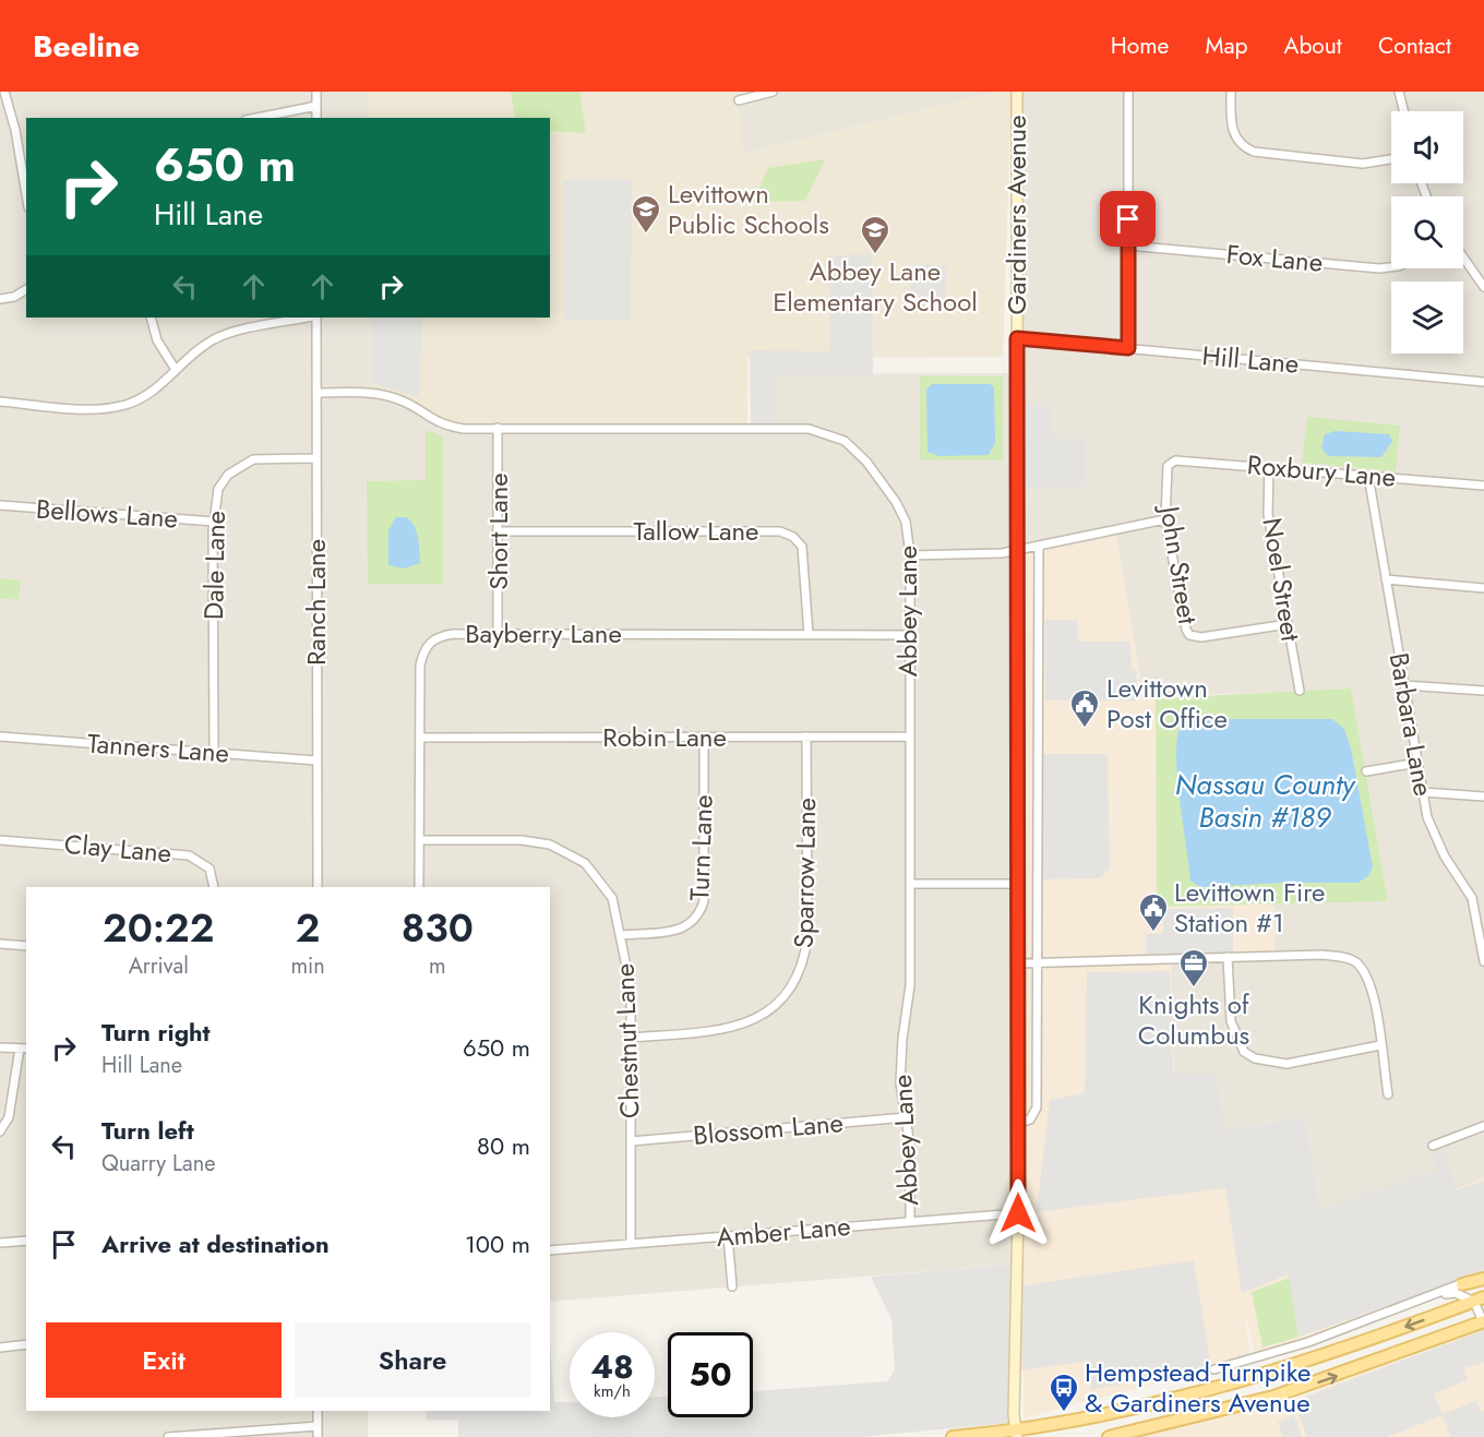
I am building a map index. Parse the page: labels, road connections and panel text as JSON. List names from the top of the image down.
{
  "streets": {
    "main road": ["Gardiners Avenue"],
    "street": [
      "Fox Lane",
      "Hill Lane",
      "Roxbury Lane",
      "Bellows Lane",
      "Short Lane",
      "Tallow Lane",
      "Dale Lane",
      "John Street",
      "Noel Street",
      "Ranch Lane",
      "Abbey Lane",
      "Bayberry Lane",
      "Barbara Lane",
      "Robin Lane",
      "Tanners Lane",
      "Turn Lane",
      "Clay Lane",
      "Sparrow Lane",
      "Chestnut Lane",
      "Blossom Lane",
      "Amber Lane"
    ]
  },
  "crossings": [
    ["Gardiners Avenue", "Hill Lane"],
    ["Gardiners Avenue", "Amber Lane"],
    ["Roxbury Lane", "John Street"],
    ["Roxbury Lane", "Noel Street"],
    ["Roxbury Lane", "Barbara Lane"],
    ["Bellows Lane", "Dale Lane"],
    ["Short Lane", "Tallow Lane"],
    ["Short Lane", "Abbey Lane"],
    ["Short Lane", "Bayberry Lane"],
    ["Tallow Lane", "Bayberry Lane"],
    ["Dale Lane", "Ranch Lane"],
    ["Dale Lane", "Tanners Lane"],
    ["John Street", "Noel Street"],
    ["Ranch Lane", "Abbey Lane"],
    ["Ranch Lane", "Tanners Lane"],
    ["Abbey Lane", "Bayberry Lane"],
    ["Abbey Lane", "Robin Lane"],
    ["Abbey Lane", "Blossom Lane"],
    ["Abbey Lane", "Amber Lane"],
    ["Bayberry Lane", "Robin Lane"],
    ["Bayberry Lane", "Chestnut Lane"],
    ["Robin Lane", "Turn Lane"],
    ["Robin Lane", "Sparrow Lane"],
    ["Turn Lane", "Chestnut Lane"],
    ["Sparrow Lane", "Chestnut Lane"],
    ["Chestnut Lane", "Blossom Lane"],
    ["Chestnut Lane", "Amber Lane"]
  ],
  "water": ["Nassau County Basin #189"],
  "places": {
    "school or university": ["Levittown Public Schools", "Abbey Lane Elementary School"],
    "public building": ["Levittown Post Office", "Levittown Fire Station #1"],
    "office": ["Knights of Columbus"],
    "bus stop": ["Hempstead Turnpike & Gardiners Avenue"]
  },
  "page": {
    "header": "Beeline",
    "nav": [
      "Home",
      "Map",
      "About",
      "Contact"
    ],
    "turn": ["650 m", "Hill Lane"],
    "eta": [
      "20:22",
      "Arrival",
      "2",
      "min",
      "830",
      "m"
    ],
    "list": [
      {
        "name": "Turn right",
        "note": "Hill Lane",
        "value": "650 m"
      },
      {
        "name": "Turn left",
        "note": "Quarry Lane",
        "value": "80 m"
      },
      {
        "name": "Arrive at destination",
        "value": "100 m"
      }
    ],
    "buttons": ["Exit", "Share"],
    "speed": "48 km/h",
    "limit": "50"
  }
}
